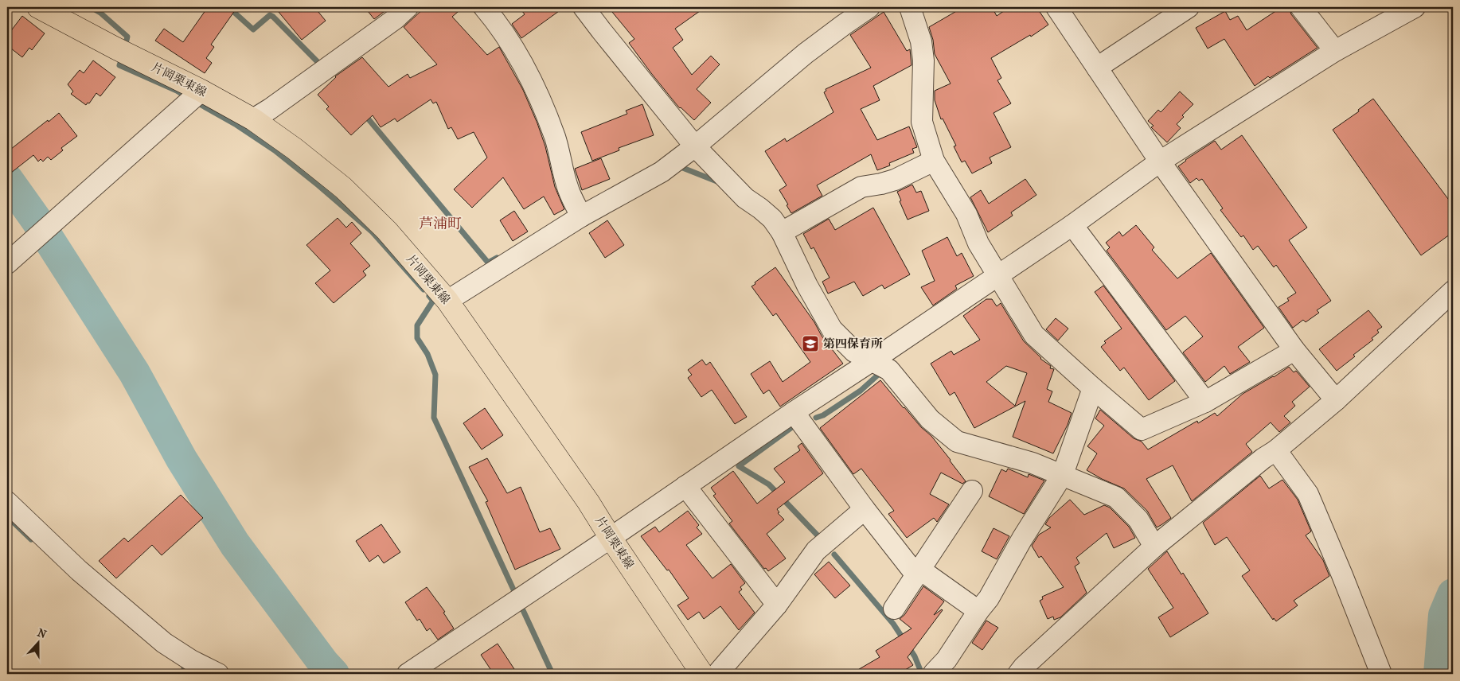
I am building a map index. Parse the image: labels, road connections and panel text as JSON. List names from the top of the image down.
{
  "streets": {
    "main road": ["片岡栗東線"]
  },
  "districts": ["芦浦町"],
  "places": {
    "school or university": ["第四保育所"]
  },
  "north": "top"
}
